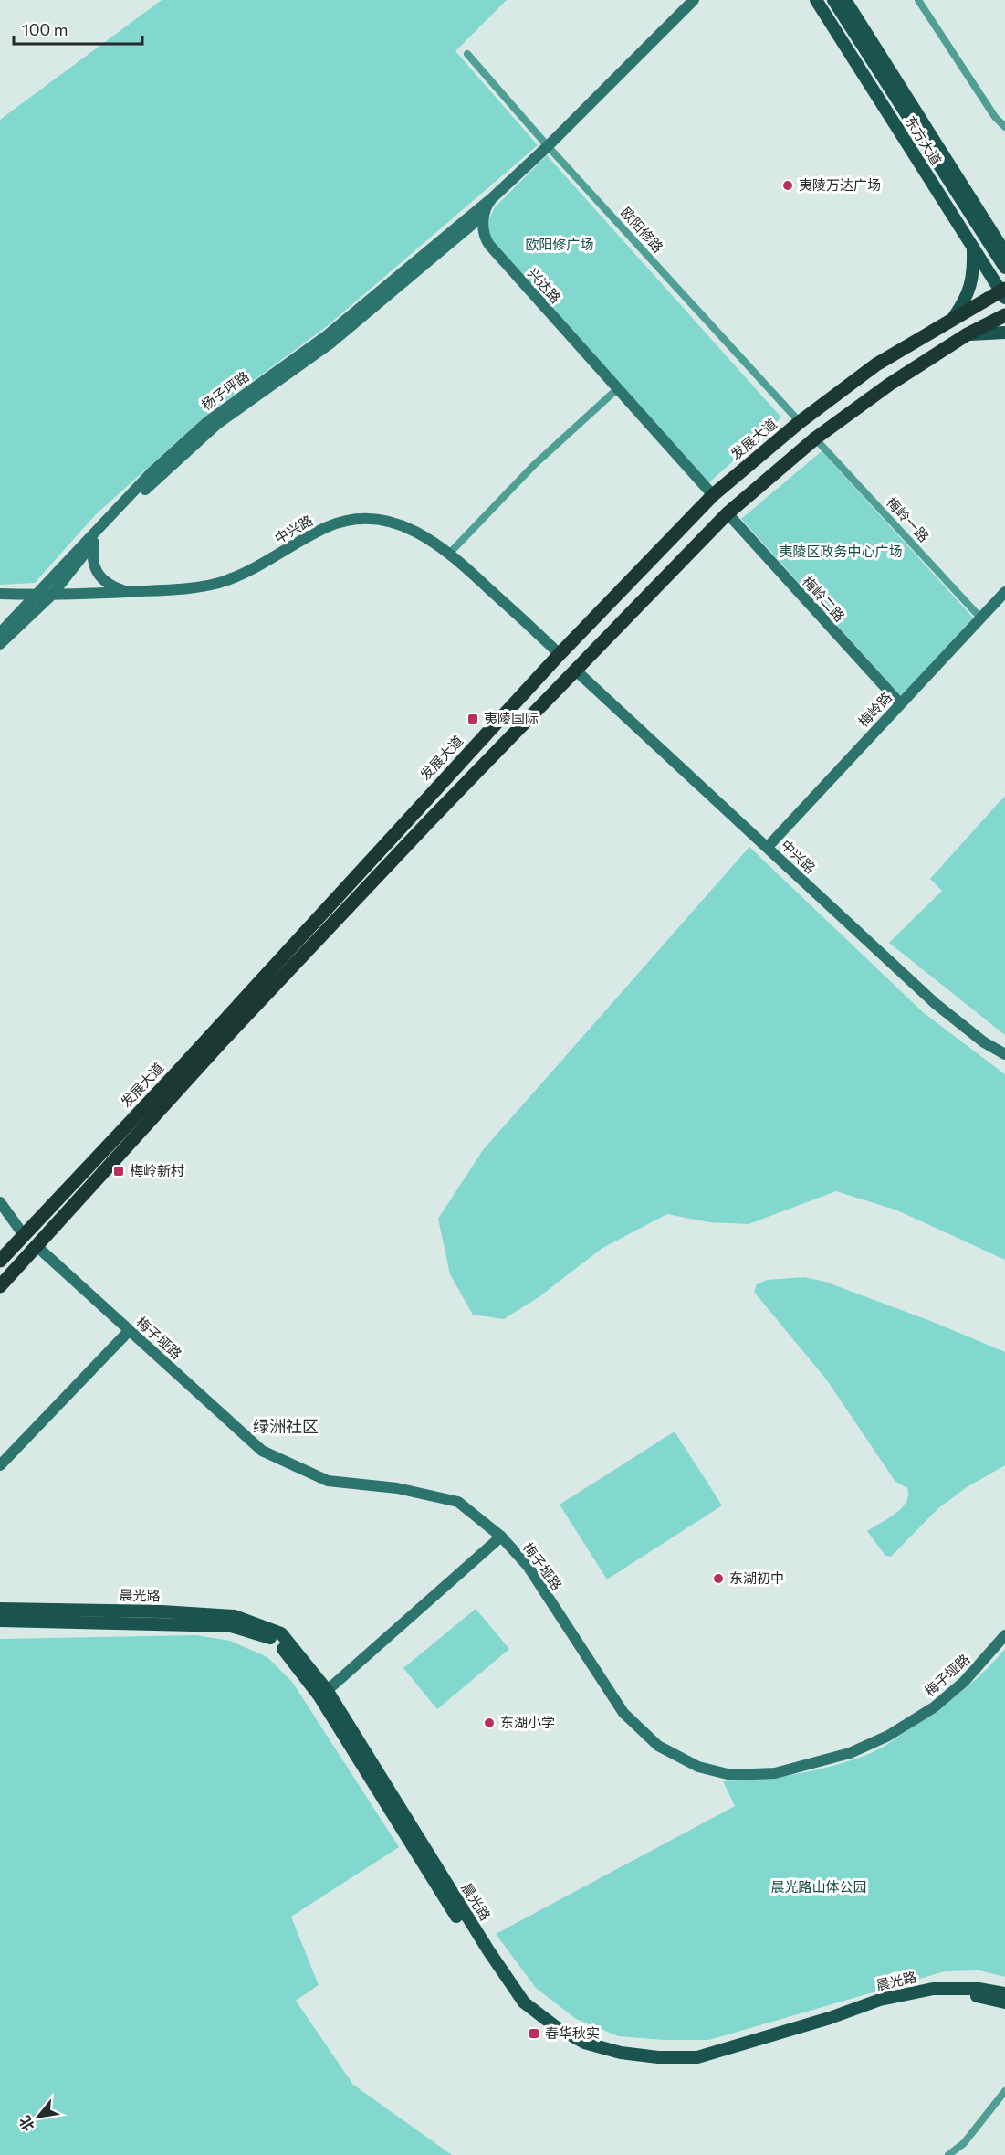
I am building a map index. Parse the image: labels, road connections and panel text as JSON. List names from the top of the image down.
{
  "streets": {
    "highway": ["发展大道"],
    "main road": ["东方大道", "晨光路"],
    "street": [
      "欧阳修路",
      "兴达路",
      "杨子坪路",
      "梅岭一路",
      "中兴路",
      "梅岭二路",
      "梅岭路",
      "梅子垭路"
    ]
  },
  "crossings": [
    ["东方大道", "发展大道"],
    ["欧阳修路", "发展大道"],
    ["兴达路", "杨子坪路"],
    ["兴达路", "发展大道"],
    ["杨子坪路", "中兴路"],
    ["发展大道", "中兴路"],
    ["梅岭一路", "梅岭路"],
    ["中兴路", "梅岭路"],
    ["梅岭二路", "梅岭路"]
  ],
  "districts": ["绿洲社区"],
  "parks": ["欧阳修广场", "夷陵区政务中心广场", "晨光路山体公园"],
  "places": {
    "other": ["夷陵万达广场", "东湖初中", "东湖小学"],
    "transit": ["夷陵国际", "梅岭新村", "春华秋实"]
  },
  "scale_bar": "100 m",
  "north": "bottom left"
}
